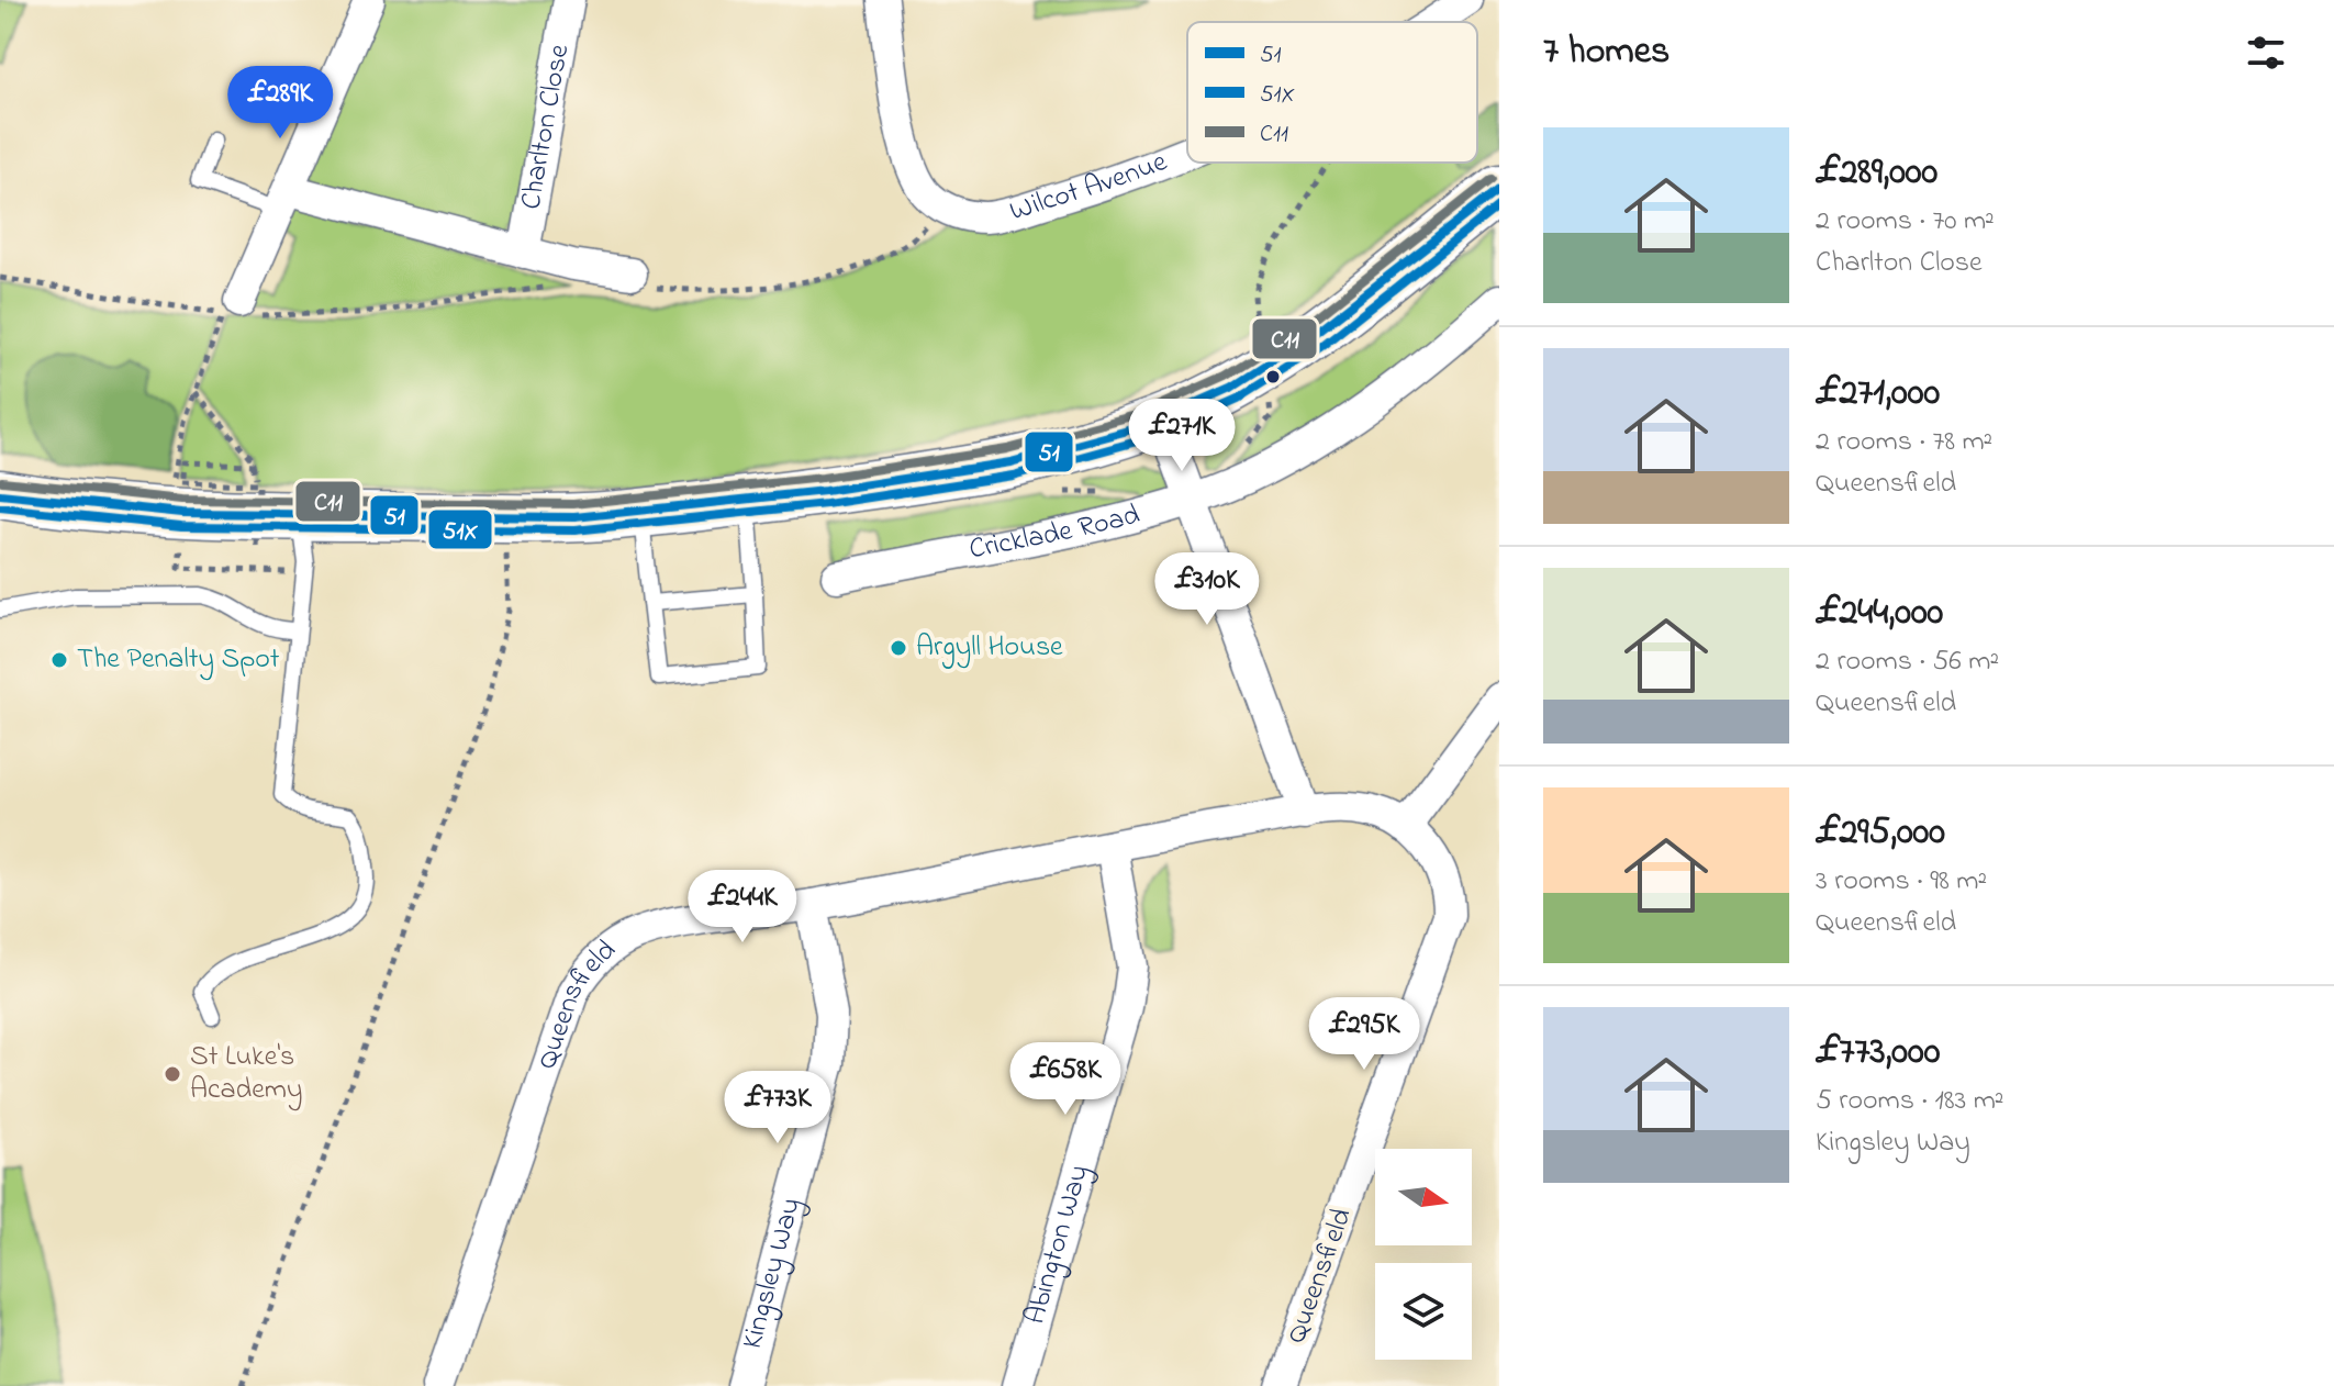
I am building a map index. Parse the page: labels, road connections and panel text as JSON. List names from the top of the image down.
{
  "streets": {
    "street": [
      "Charlton Close",
      "Wilcot Avenue",
      "Cricklade Road",
      "Queensfield",
      "Abington Way",
      "Kingsley Way"
    ]
  },
  "crossings": [
    ["Queensfield", "Abington Way"],
    ["Queensfield", "Kingsley Way"]
  ],
  "places": ["Argyll House", "The Penalty Spot", "St Luke's Academy"],
  "lines": ["transit line C11", "transit line 51", "transit line 51X"],
  "legend": ["51", "51X", "C11"],
  "north": "right",
  "page": {
    "heading": "7 homes",
    "price": [
      "£289K",
      "£271K",
      "£310K",
      "£244K",
      "£295K",
      "£658K",
      "£773K"
    ],
    "list": [
      {
        "name": "£289,000",
        "note": "2 rooms · 70 m² · Charlton Close"
      },
      {
        "name": "£271,000",
        "note": "2 rooms · 78 m² · Queensfield"
      },
      {
        "name": "£244,000",
        "note": "2 rooms · 56 m² · Queensfield"
      },
      {
        "name": "£295,000",
        "note": "3 rooms · 98 m² · Queensfield"
      },
      {
        "name": "£773,000",
        "note": "5 rooms · 183 m² · Kingsley Way"
      }
    ]
  }
}
